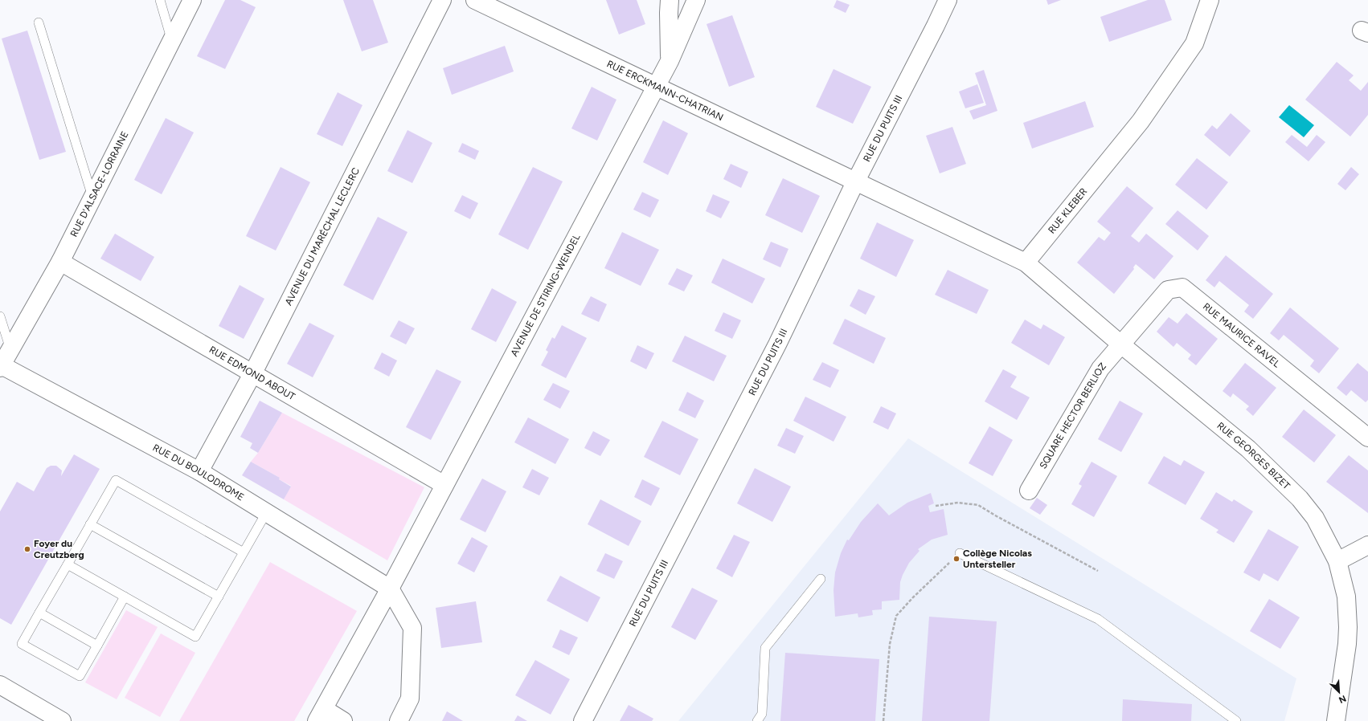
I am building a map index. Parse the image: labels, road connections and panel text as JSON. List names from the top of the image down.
{
  "streets": {
    "street": [
      "RUE ERCKMANN-CHATRIAN",
      "RUE DU PUITS III",
      "RUE D'ALSACE-LORRAINE",
      "RUE KLEBER",
      "AVENUE DU MARÉCHAL LECLERC",
      "AVENUE DE STIRING-WENDEL",
      "RUE MAURICE RAVEL",
      "RUE EDMOND ABOUT",
      "SQUARE HECTOR BERLIOZ",
      "RUE GEORGES BIZET",
      "RUE DU BOULODROME"
    ]
  },
  "crossings": [
    ["RUE ERCKMANN-CHATRIAN", "RUE DU PUITS III"],
    ["RUE ERCKMANN-CHATRIAN", "AVENUE DE STIRING-WENDEL"],
    ["RUE D'ALSACE-LORRAINE", "RUE EDMOND ABOUT"],
    ["RUE D'ALSACE-LORRAINE", "RUE DU BOULODROME"],
    ["RUE KLEBER", "RUE GEORGES BIZET"],
    ["AVENUE DU MARÉCHAL LECLERC", "RUE EDMOND ABOUT"],
    ["AVENUE DU MARÉCHAL LECLERC", "RUE DU BOULODROME"],
    ["AVENUE DE STIRING-WENDEL", "RUE EDMOND ABOUT"],
    ["AVENUE DE STIRING-WENDEL", "RUE DU BOULODROME"],
    ["RUE MAURICE RAVEL", "SQUARE HECTOR BERLIOZ"],
    ["RUE MAURICE RAVEL", "RUE GEORGES BIZET"],
    ["SQUARE HECTOR BERLIOZ", "RUE GEORGES BIZET"]
  ],
  "places": ["Foyer du Creutzberg", "Collège Nicolas Untersteller"],
  "north": "bottom right"
}
